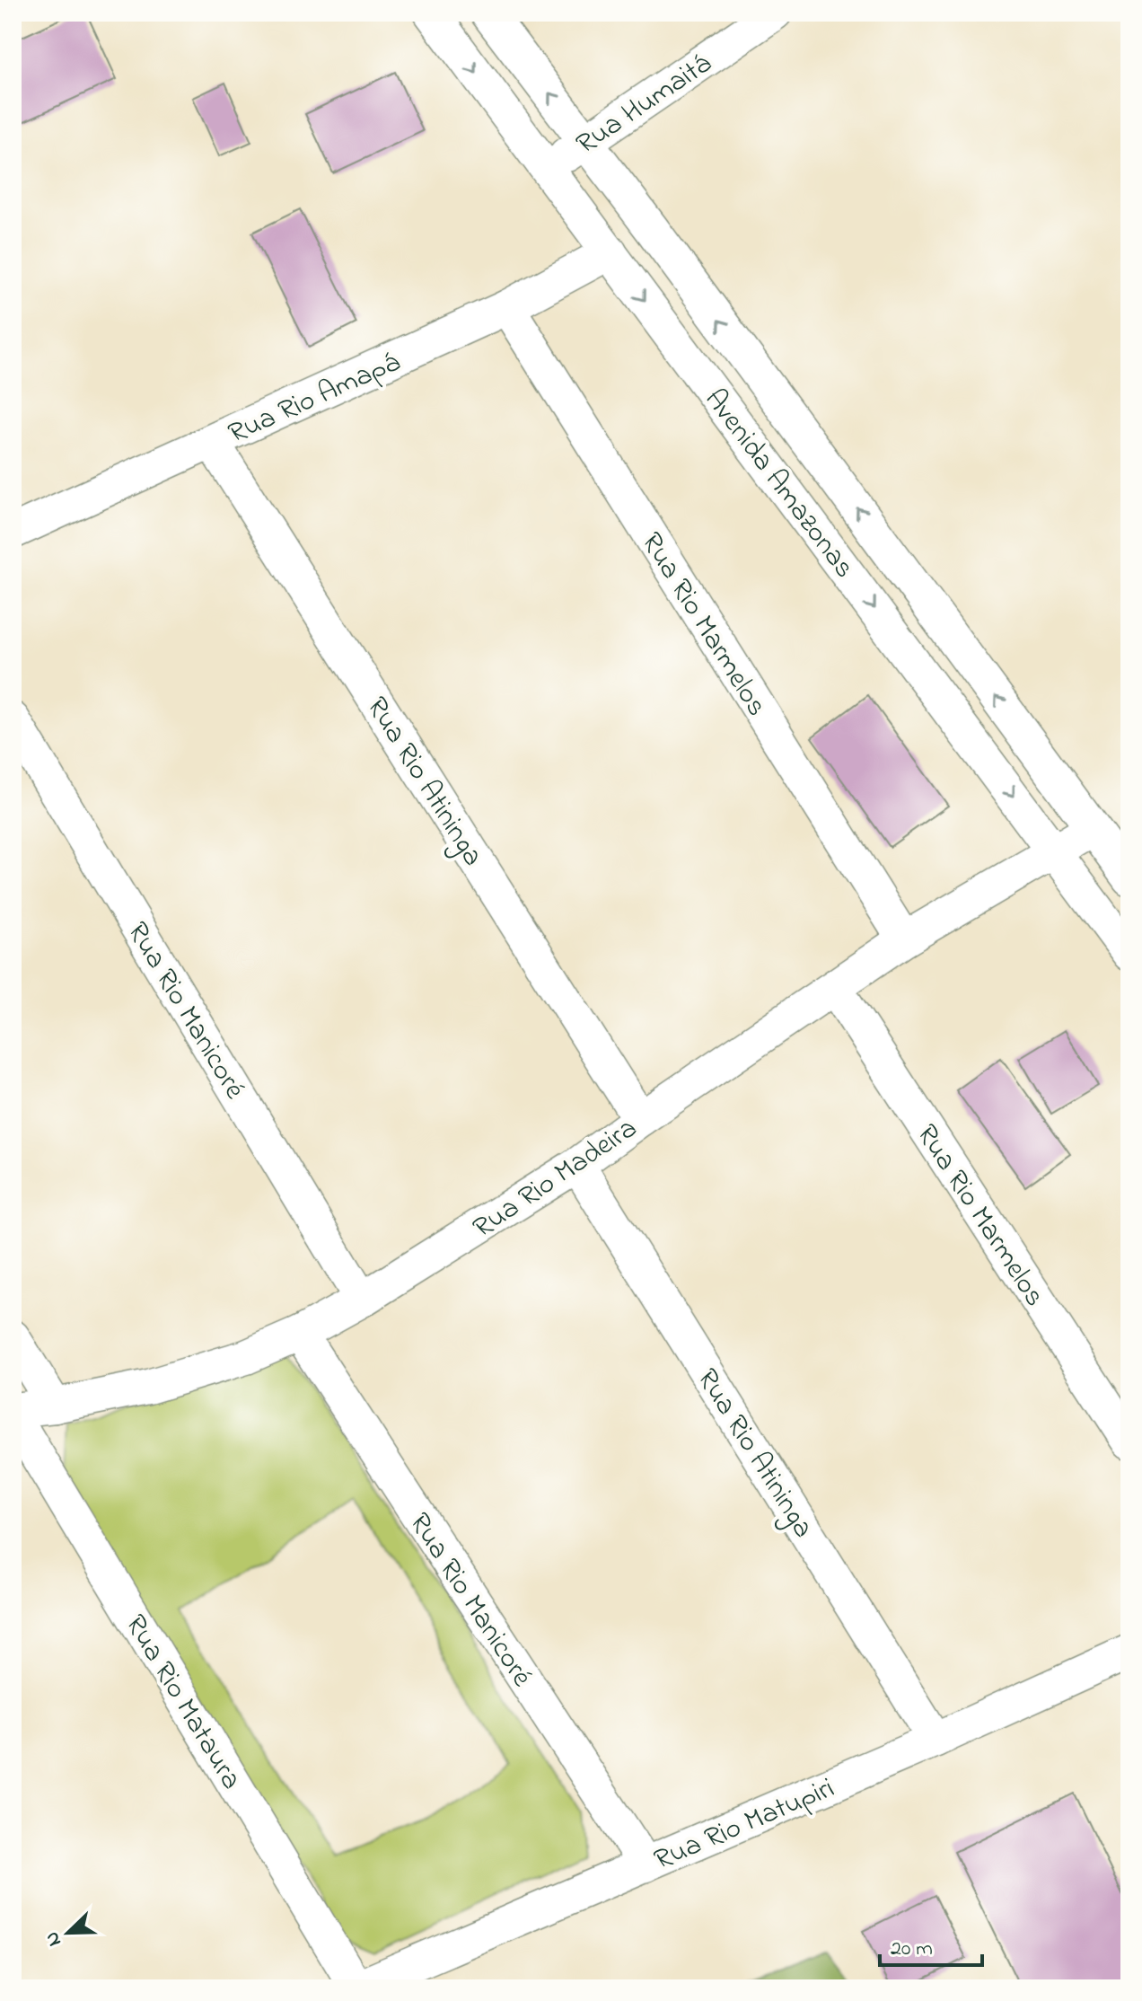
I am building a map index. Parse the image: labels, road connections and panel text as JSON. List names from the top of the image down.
{
  "streets": {
    "street": [
      "Rua Humaitá",
      "Rua Rio Amapá",
      "Avenida Amazonas",
      "Rua Rio Marmelos",
      "Rua Rio Atininga",
      "Rua Rio Manicoré",
      "Rua Rio Madeira",
      "Rua Rio Mataura",
      "Rua Rio Matupiri"
    ]
  },
  "crossings": [
    ["Rua Humaitá", "Avenida Amazonas"],
    ["Rua Rio Amapá", "Avenida Amazonas"],
    ["Rua Rio Amapá", "Rua Rio Marmelos"],
    ["Rua Rio Amapá", "Rua Rio Atininga"],
    ["Avenida Amazonas", "Rua Rio Madeira"],
    ["Rua Rio Marmelos", "Rua Rio Madeira"],
    ["Rua Rio Atininga", "Rua Rio Madeira"],
    ["Rua Rio Atininga", "Rua Rio Matupiri"],
    ["Rua Rio Manicoré", "Rua Rio Madeira"],
    ["Rua Rio Manicoré", "Rua Rio Matupiri"],
    ["Rua Rio Madeira", "Rua Rio Mataura"],
    ["Rua Rio Mataura", "Rua Rio Matupiri"]
  ],
  "scale_bar": "20 m",
  "north": "bottom left"
}
